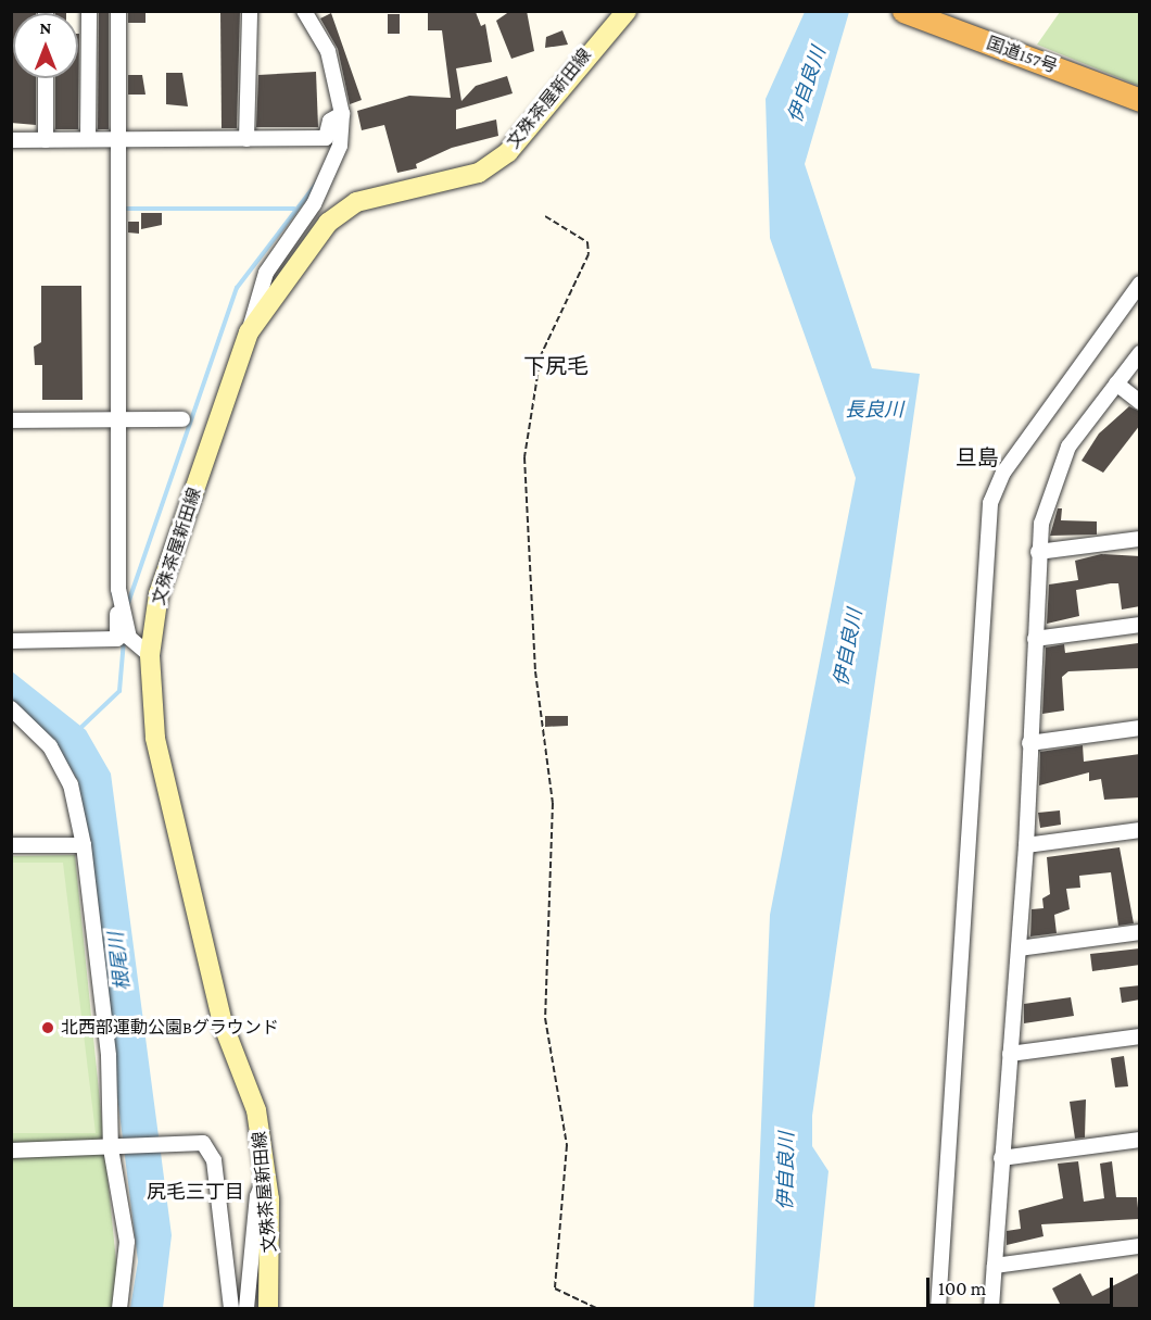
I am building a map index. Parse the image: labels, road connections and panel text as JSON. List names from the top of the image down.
{
  "streets": {
    "highway": ["国道157号"],
    "main road": ["文殊茶屋新田線"]
  },
  "districts": ["下尻毛", "旦島", "尻毛三丁目"],
  "water": ["伊自良川", "長良川", "根尾川"],
  "places": ["北西部運動公園Bグラウンド"],
  "scale_bar": "100 m",
  "north": "top"
}
